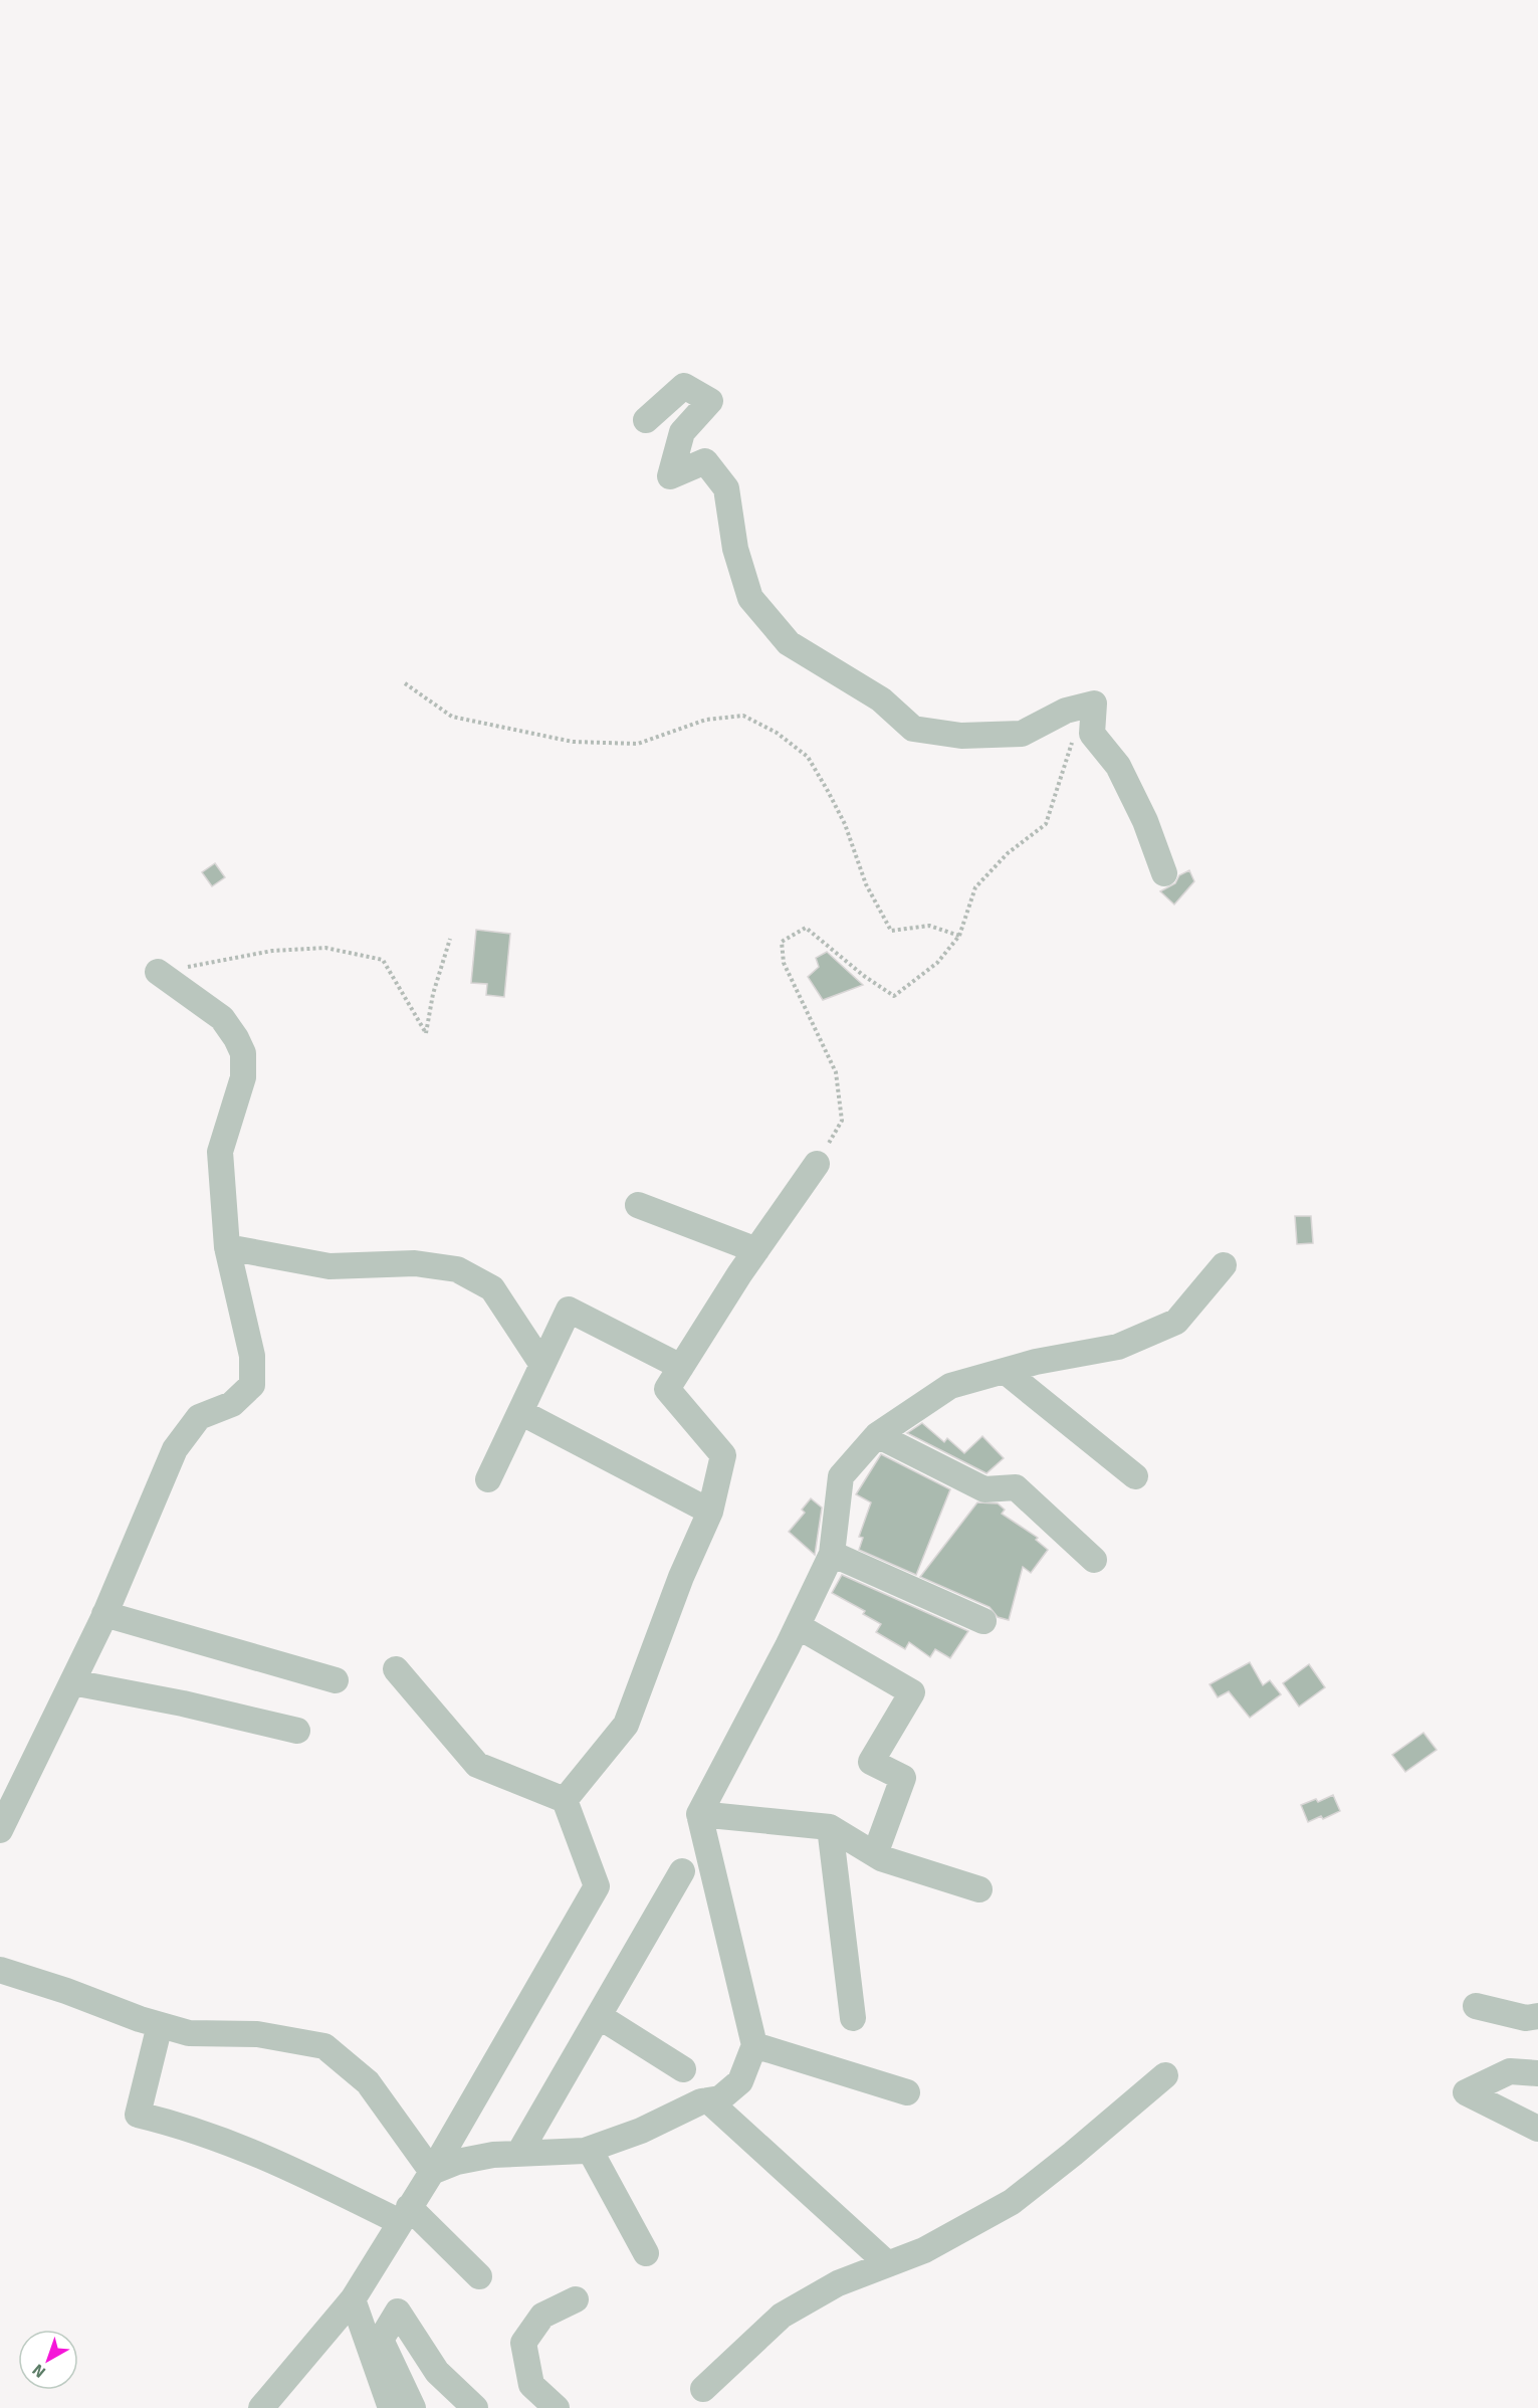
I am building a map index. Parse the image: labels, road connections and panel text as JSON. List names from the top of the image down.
{
  "north": "bottom left"
}
